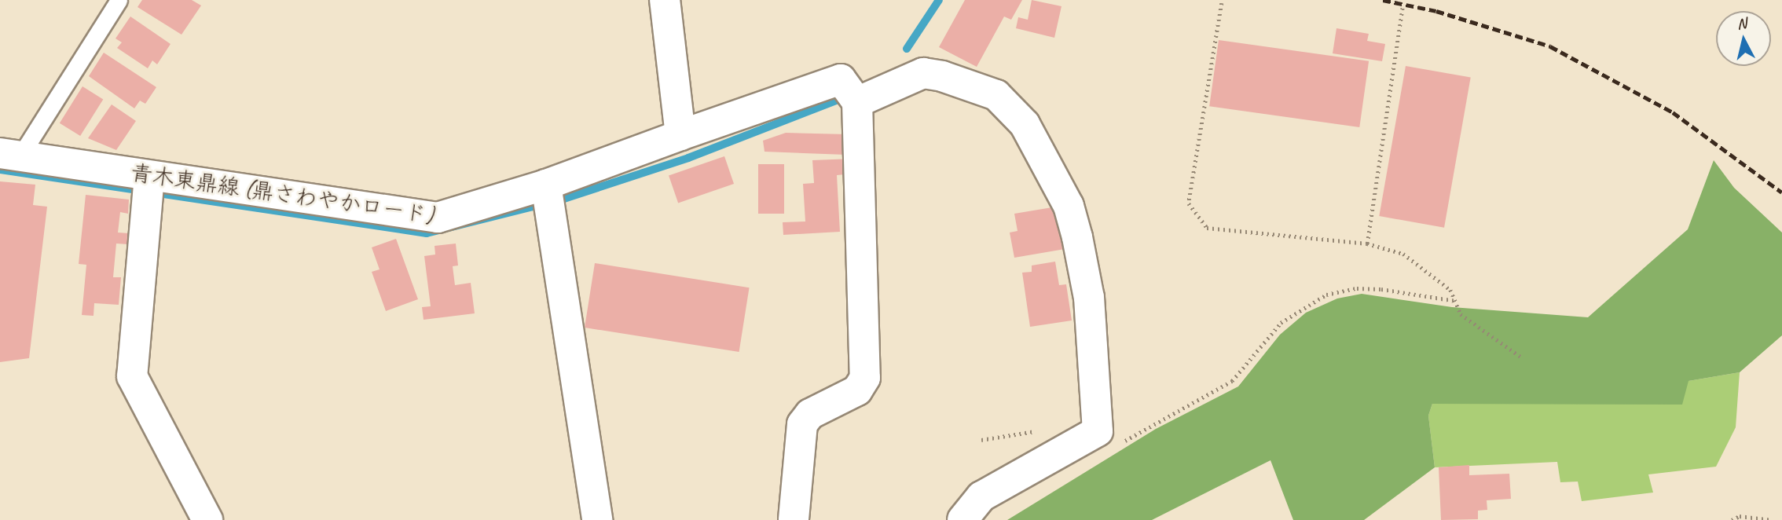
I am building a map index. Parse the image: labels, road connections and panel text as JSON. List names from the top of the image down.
{
  "streets": {
    "street": ["青木東鼎線 (鼎さわやかロード)"]
  },
  "north": "top"
}
